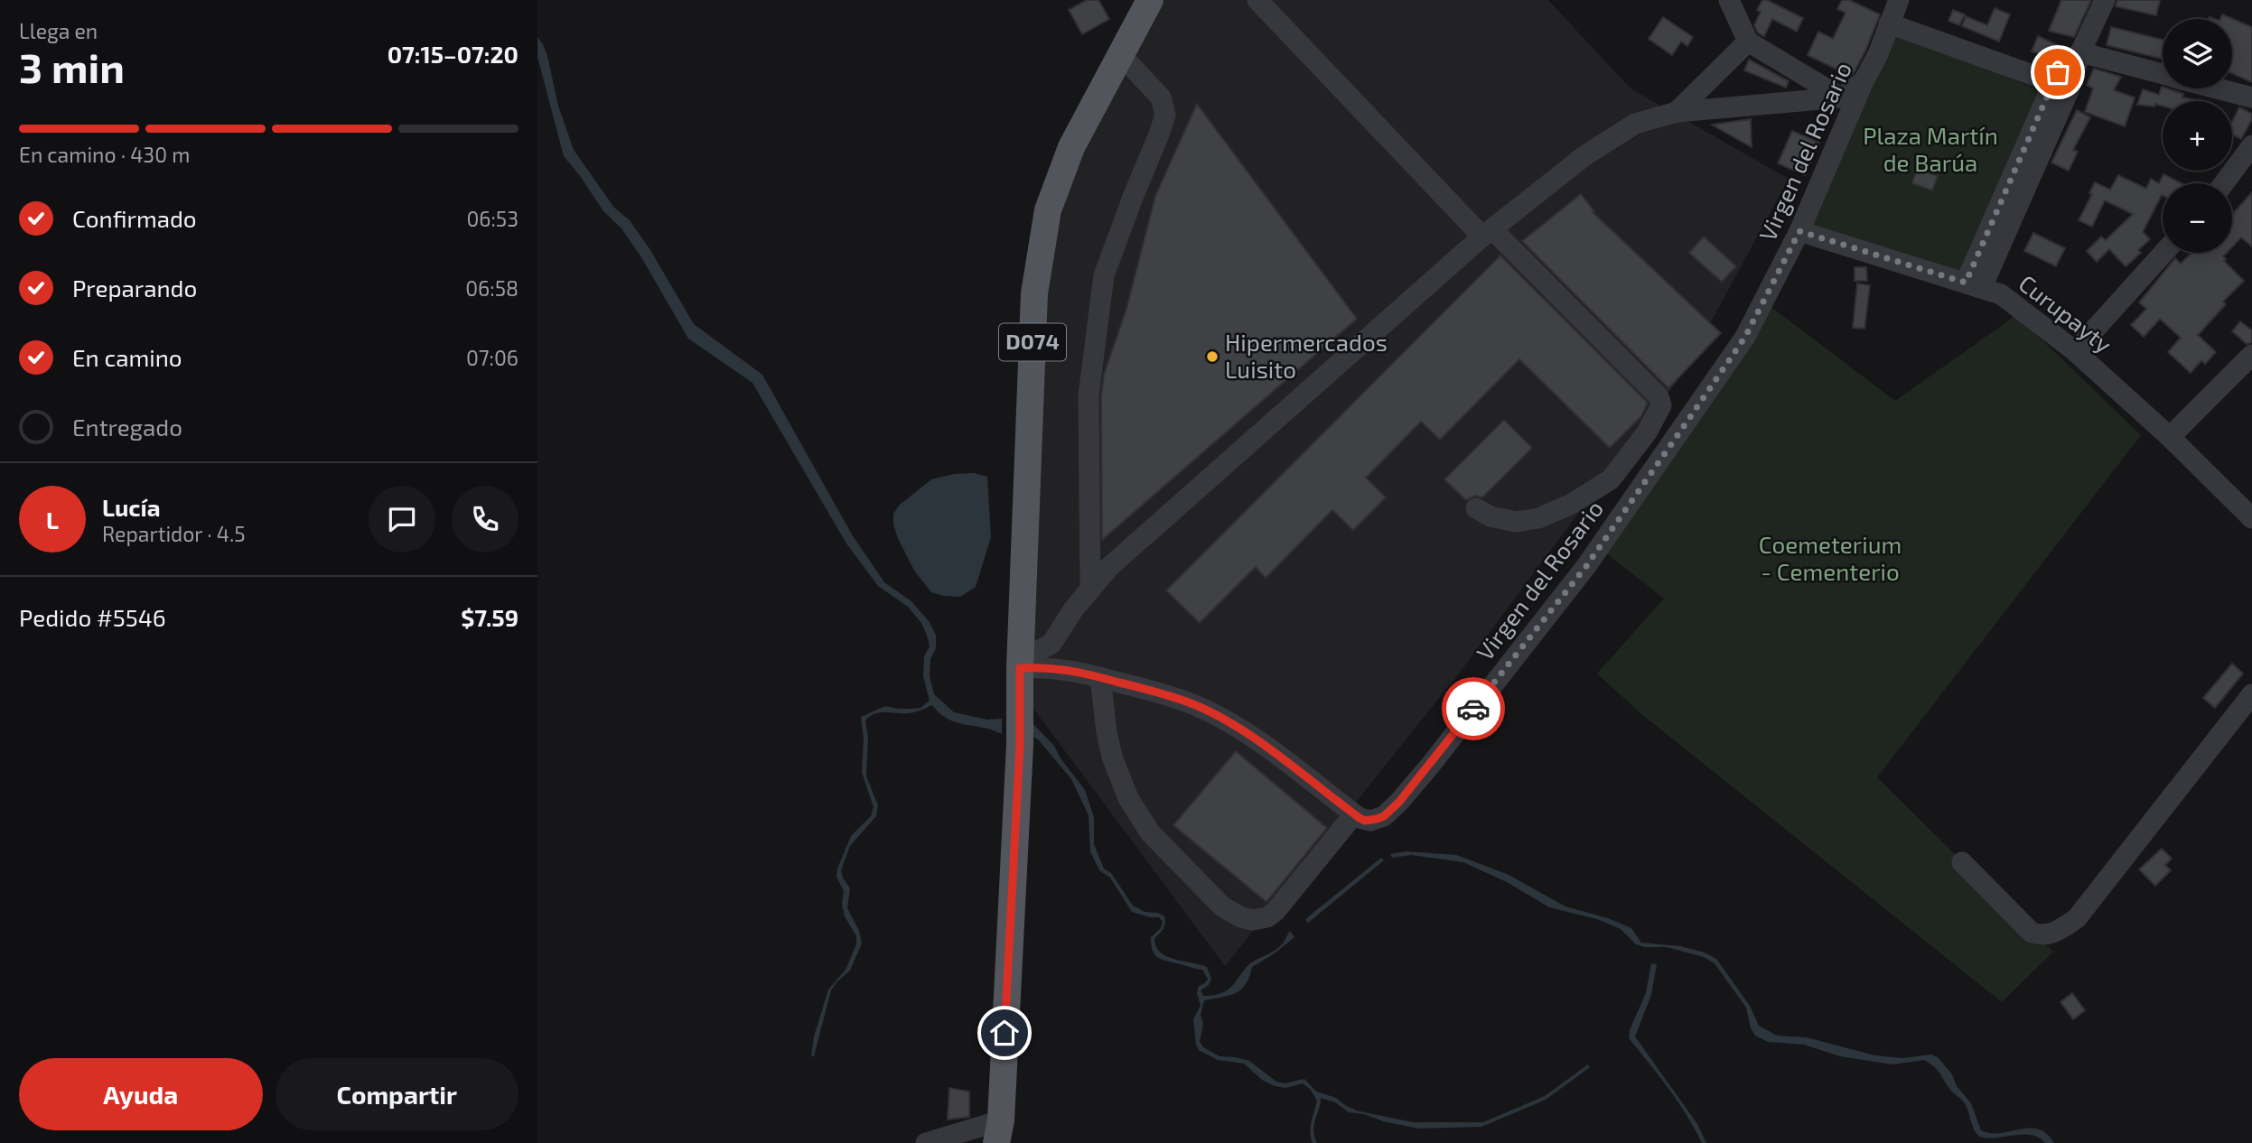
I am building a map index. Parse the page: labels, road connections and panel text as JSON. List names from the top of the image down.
{
  "streets": {
    "main road": ["D074"],
    "street": ["Virgen del Rosario", "Curupayty"]
  },
  "crossings": [
    ["Virgen del Rosario", "Curupayty"]
  ],
  "parks": ["Plaza Martín de Barúa", "Coemeterium - Cementerio"],
  "places": ["Hipermercados Luisito"],
  "page": {
    "heading": ["3 min", "Llega en", "07:15–07:20"],
    "panel": [
      "Lucía",
      "Repartidor · 4.5",
      "Pedido #5546",
      "$7.59"
    ],
    "map_buttons": ["+", "−"],
    "bar": "En camino · 430 m",
    "list": [
      ["Confirmado", "06:53"],
      ["Preparando", "06:58"],
      ["En camino", "07:06"],
      "Entregado"
    ],
    "round": "L",
    "buttons": ["Ayuda", "Compartir"]
  }
}
